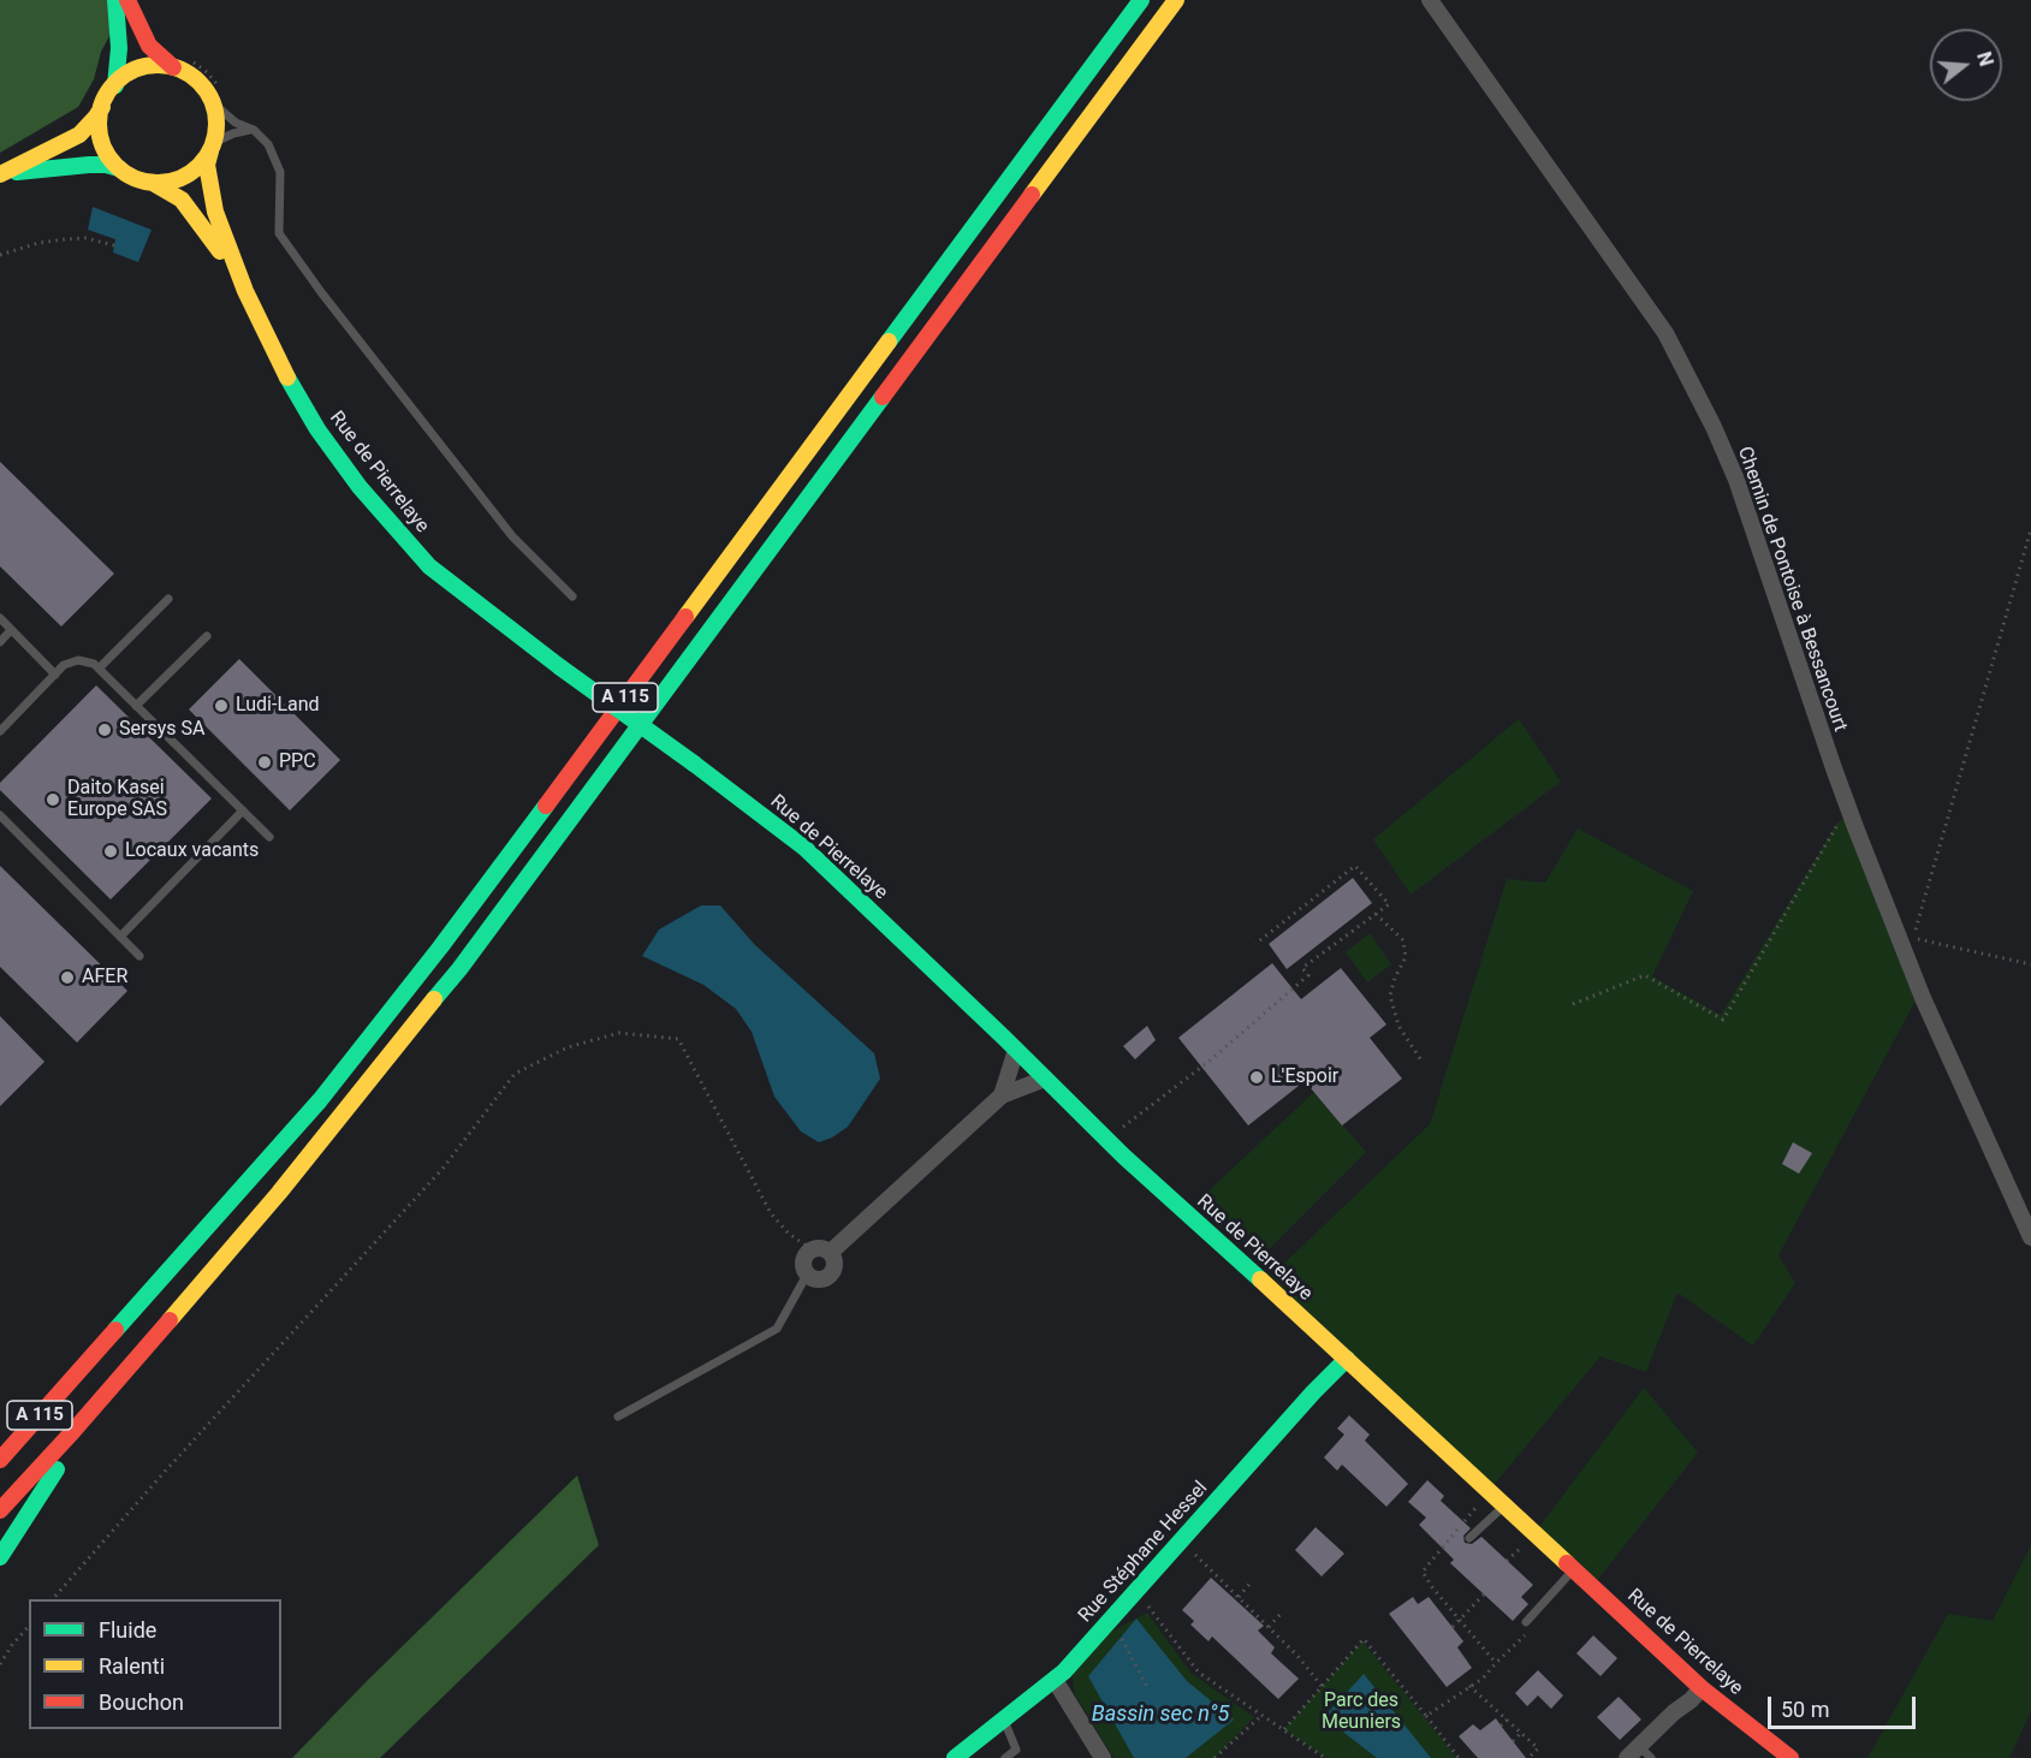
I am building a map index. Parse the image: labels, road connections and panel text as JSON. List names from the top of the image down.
{
  "streets": {
    "main road": ["Rue de Pierrelaye", "A 115", "Rue Stéphane Hessel"],
    "street": ["Chemin de Pontoise à Bessancourt"]
  },
  "crossings": [
    ["Rue de Pierrelaye", "Rue Stéphane Hessel"]
  ],
  "water": ["Bassin sec n°5"],
  "parks": ["Parc des Meuniers"],
  "places": [
    "Ludi-Land",
    "Sersys SA",
    "PPC",
    "Daito Kasei Europe SAS",
    "Locaux vacants",
    "AFER",
    "L'Espoir"
  ],
  "legend": ["Fluide", "Ralenti", "Bouchon"],
  "scale_bar": "50 m",
  "north": "right"
}
